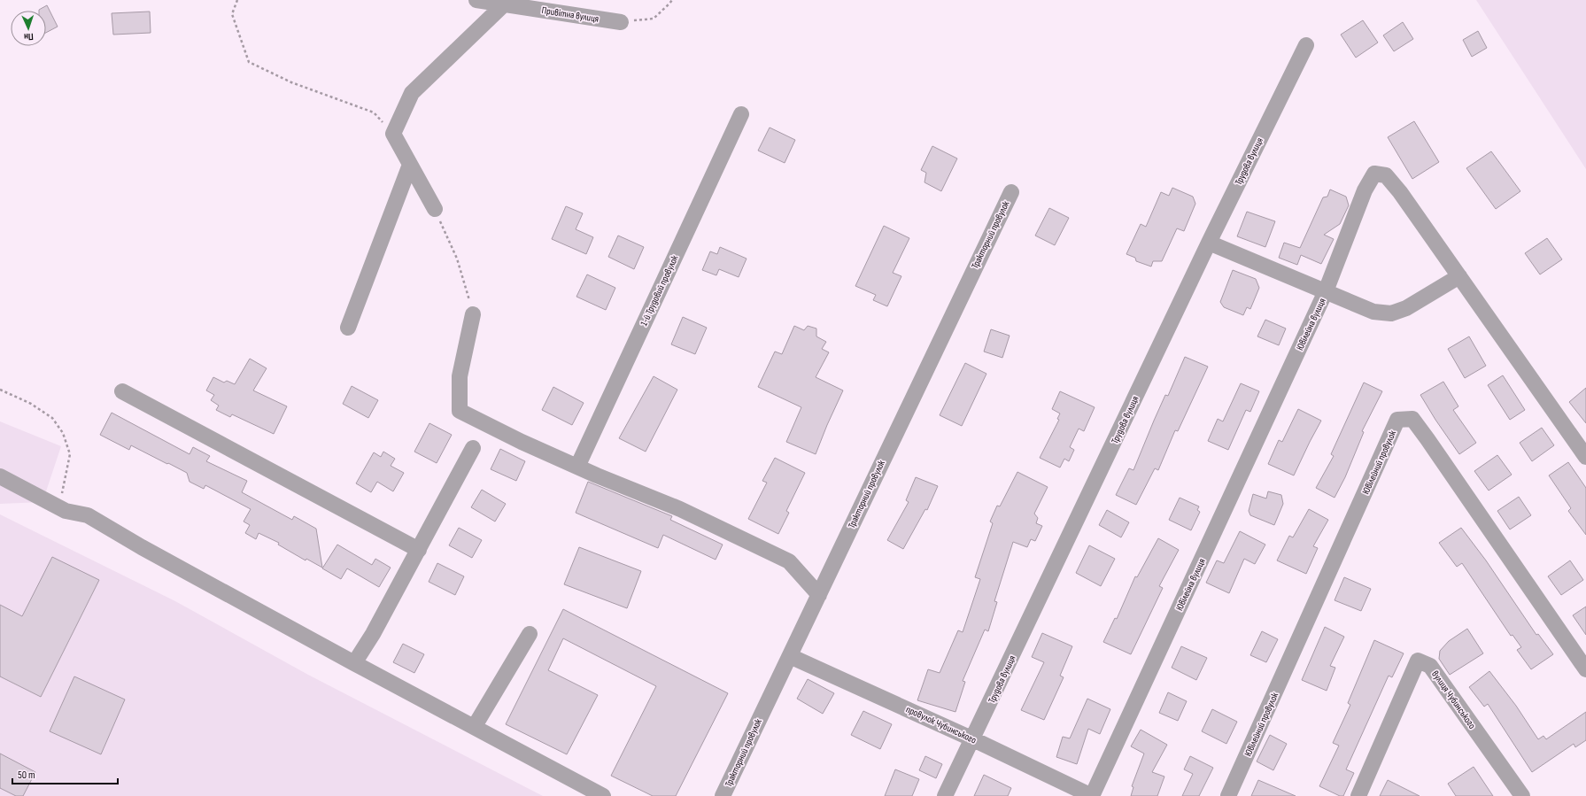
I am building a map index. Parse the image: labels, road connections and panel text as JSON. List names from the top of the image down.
{
  "streets": {
    "street": [
      "Привітна вулиця",
      "Трудова вулиця",
      "Тракторний провулок",
      "1-й Трудовий провулок",
      "Ювілейна вулиця",
      "Ювілейний провулок",
      "вулиця Чубинського",
      "провулок Чубинського"
    ]
  },
  "crossings": [
    ["Трудова вулиця", "провулок Чубинського"],
    ["Тракторний провулок", "провулок Чубинського"],
    ["Ювілейна вулиця", "провулок Чубинського"]
  ],
  "scale_bar": "50 m",
  "north": "bottom"
}
